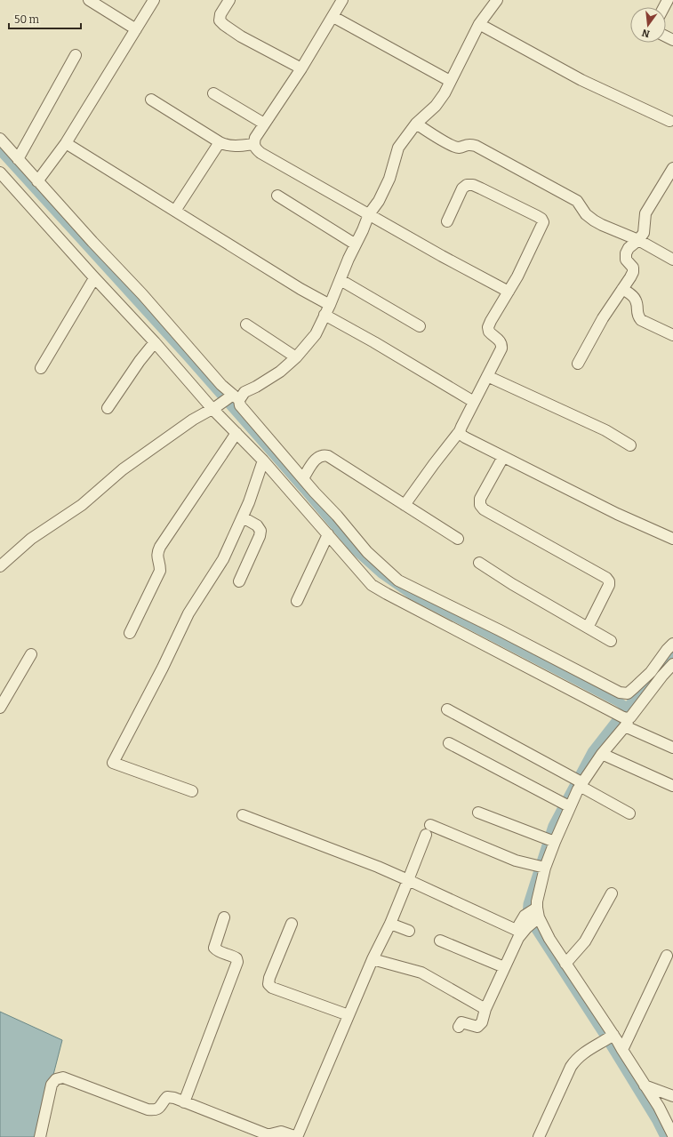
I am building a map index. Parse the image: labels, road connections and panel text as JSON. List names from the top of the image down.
{
  "scale_bar": "50 m",
  "north": "bottom"
}
